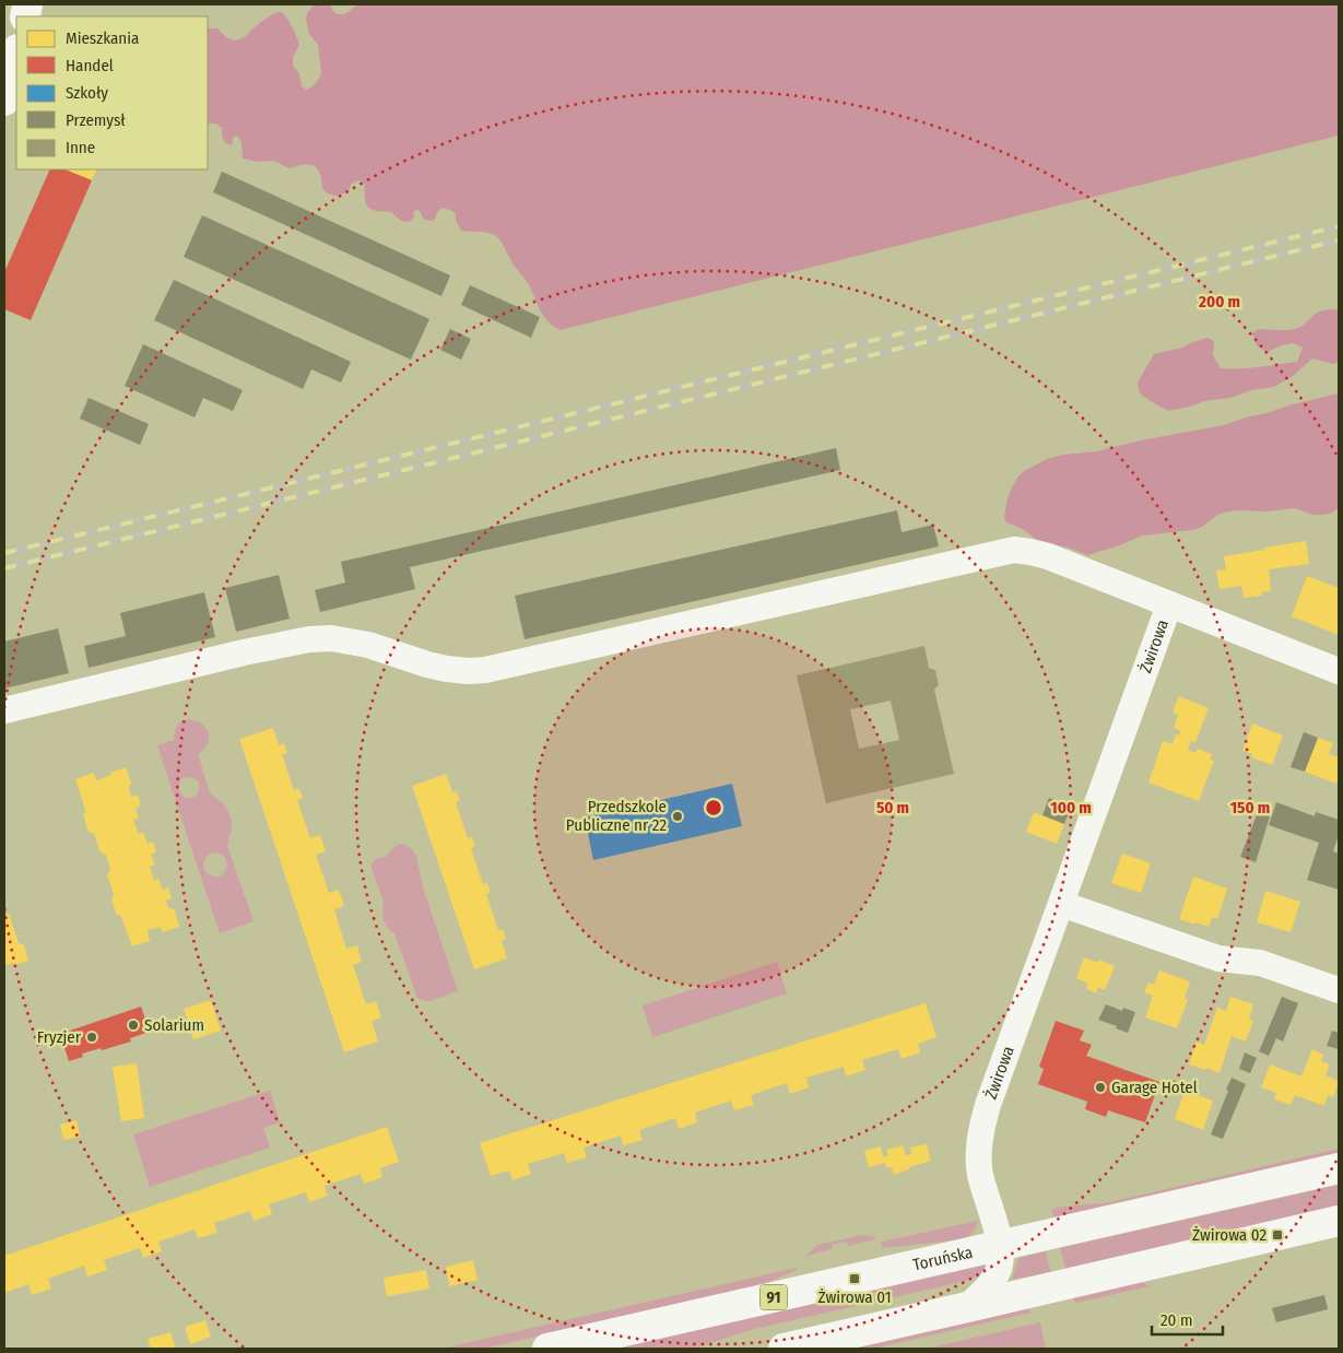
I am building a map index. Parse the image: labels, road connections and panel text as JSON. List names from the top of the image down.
{
  "streets": {
    "main road": ["Toruńska", "91"],
    "street": ["Żwirowa"]
  },
  "crossings": [
    ["Żwirowa", "Toruńska"]
  ],
  "places": {
    "other": [
      "Przedszkole Publiczne nr 22",
      "Solarium",
      "Fryzjer",
      "Garage Hotel"
    ],
    "transit": ["Żwirowa 02", "Żwirowa 01"]
  },
  "legend": [
    "Mieszkania",
    "Handel",
    "Szkoły",
    "Przemysł",
    "Inne"
  ],
  "scale_bar": "20 m",
  "rings": [
    "200 m",
    "50 m",
    "100 m",
    "150 m"
  ]
}
